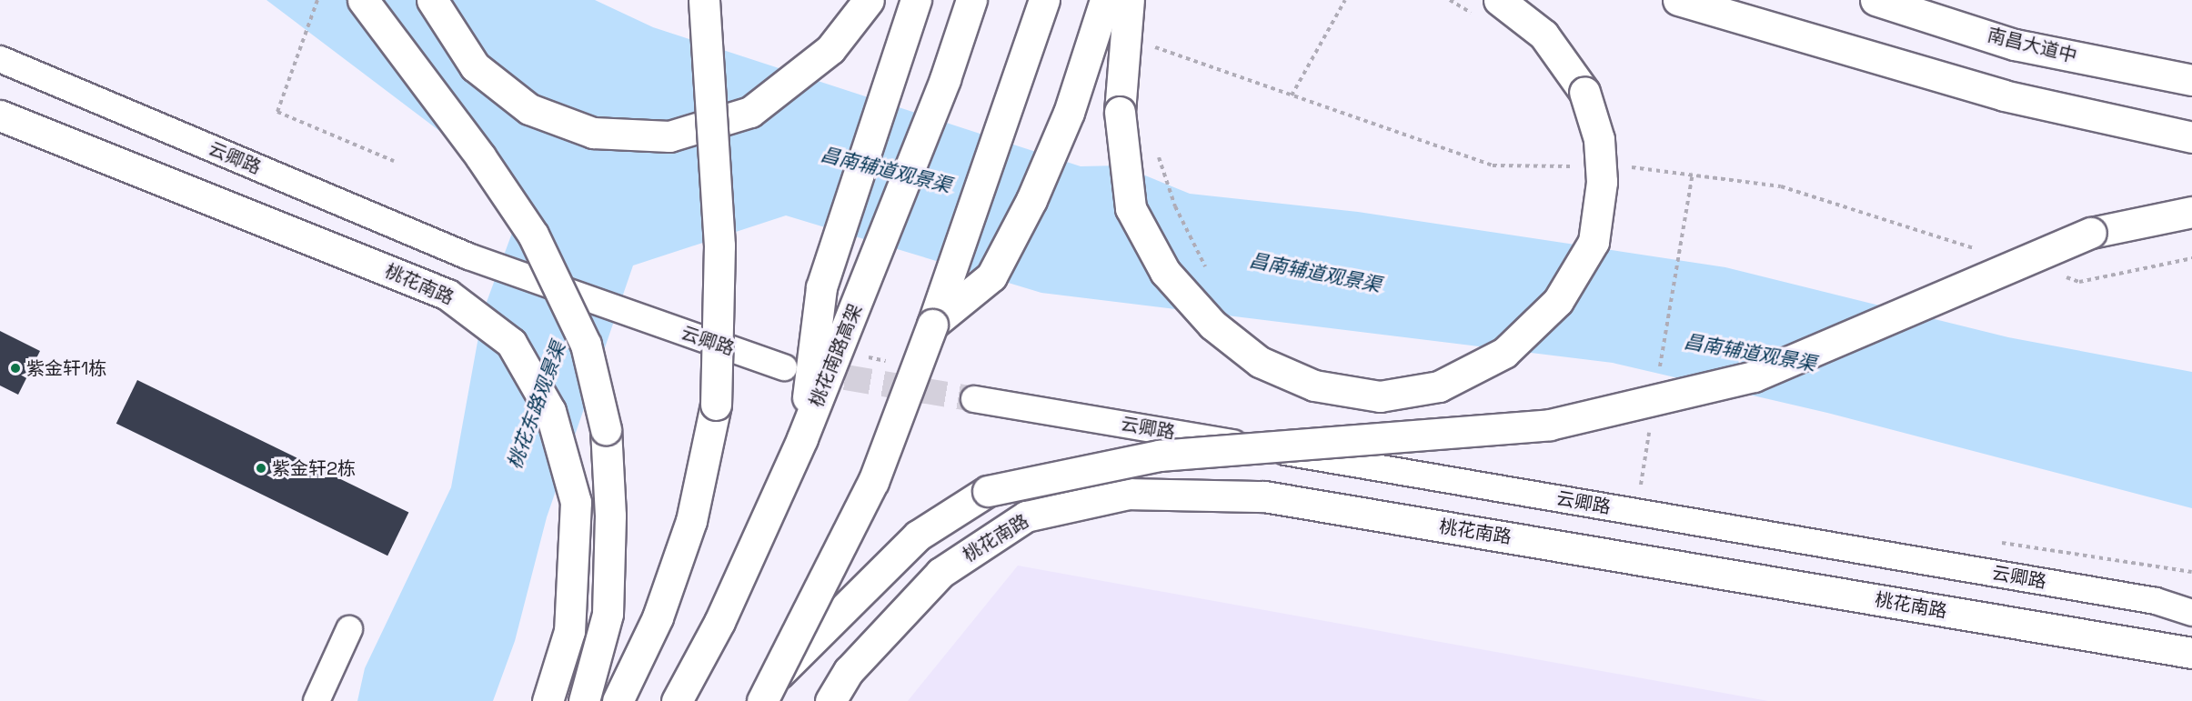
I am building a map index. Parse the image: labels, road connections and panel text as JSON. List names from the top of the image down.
{
  "streets": {
    "main road": ["南昌大道中", "桃花南路", "桃花南路高架"],
    "street": ["云卿路"]
  },
  "water": ["昌南辅道观景渠", "桃花东路观景渠"],
  "places": ["紫金轩1栋", "紫金轩2栋"]
}
